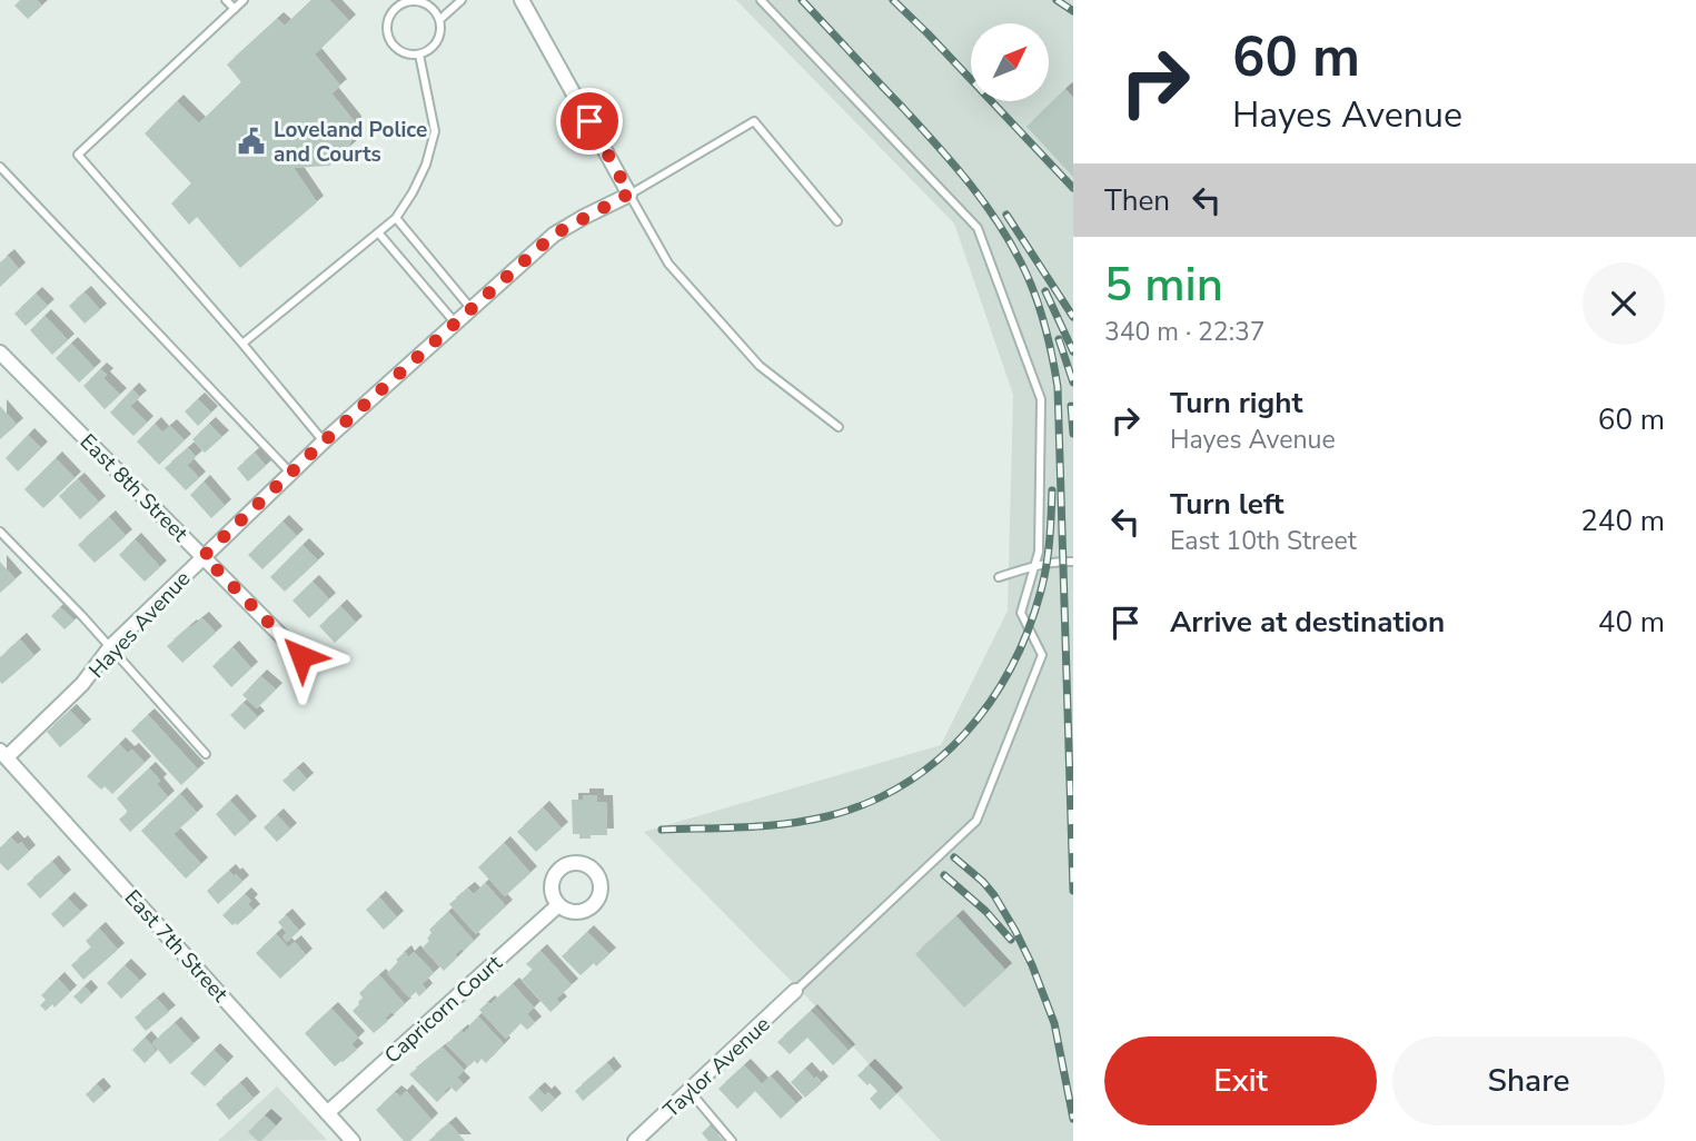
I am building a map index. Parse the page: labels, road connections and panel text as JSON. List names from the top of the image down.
{
  "streets": {
    "street": [
      "East 8th Street",
      "Hayes Avenue",
      "East 7th Street",
      "Capricorn Court",
      "Taylor Avenue"
    ]
  },
  "crossings": [
    ["East 8th Street", "Hayes Avenue"],
    ["Hayes Avenue", "East 7th Street"],
    ["East 7th Street", "Capricorn Court"]
  ],
  "places": {
    "public building": ["Loveland Police and Courts"]
  },
  "north": "top right",
  "page": {
    "turn": ["60 m", "Hayes Avenue"],
    "then": "Then",
    "heading": ["5 min", "340 m · 22:37"],
    "list": [
      {
        "name": "Turn right",
        "note": "Hayes Avenue",
        "value": "60 m"
      },
      {
        "name": "Turn left",
        "note": "East 10th Street",
        "value": "240 m"
      },
      {
        "name": "Arrive at destination",
        "value": "40 m"
      }
    ],
    "buttons": ["Exit", "Share"]
  }
}
